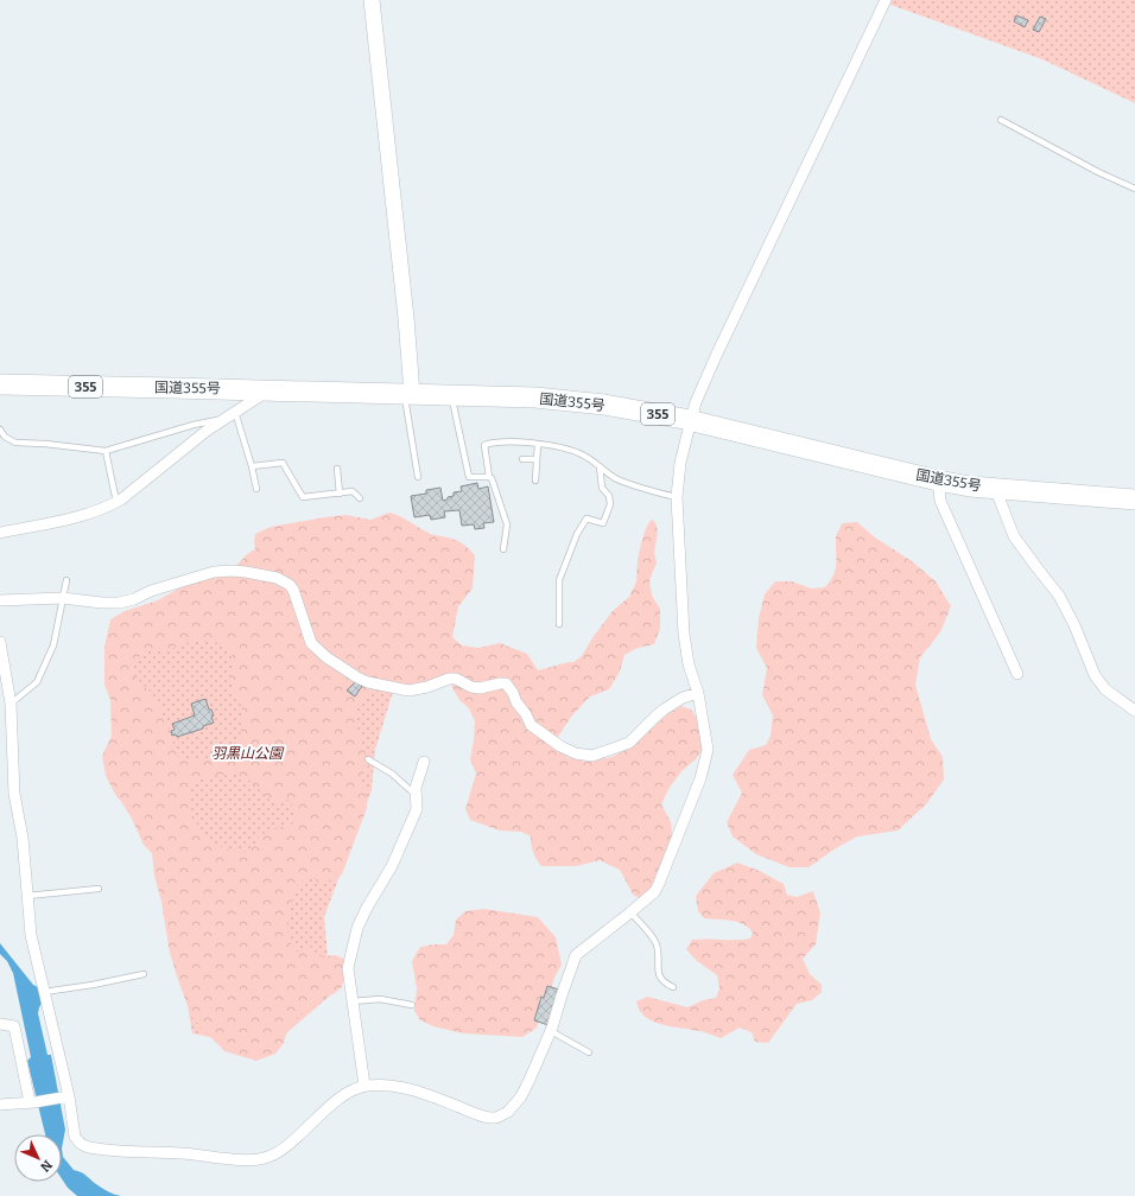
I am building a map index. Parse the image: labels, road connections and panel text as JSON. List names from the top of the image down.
{
  "streets": {
    "highway": ["355", "国道355号"]
  },
  "parks": ["羽黒山公園"],
  "north": "bottom right"
}
